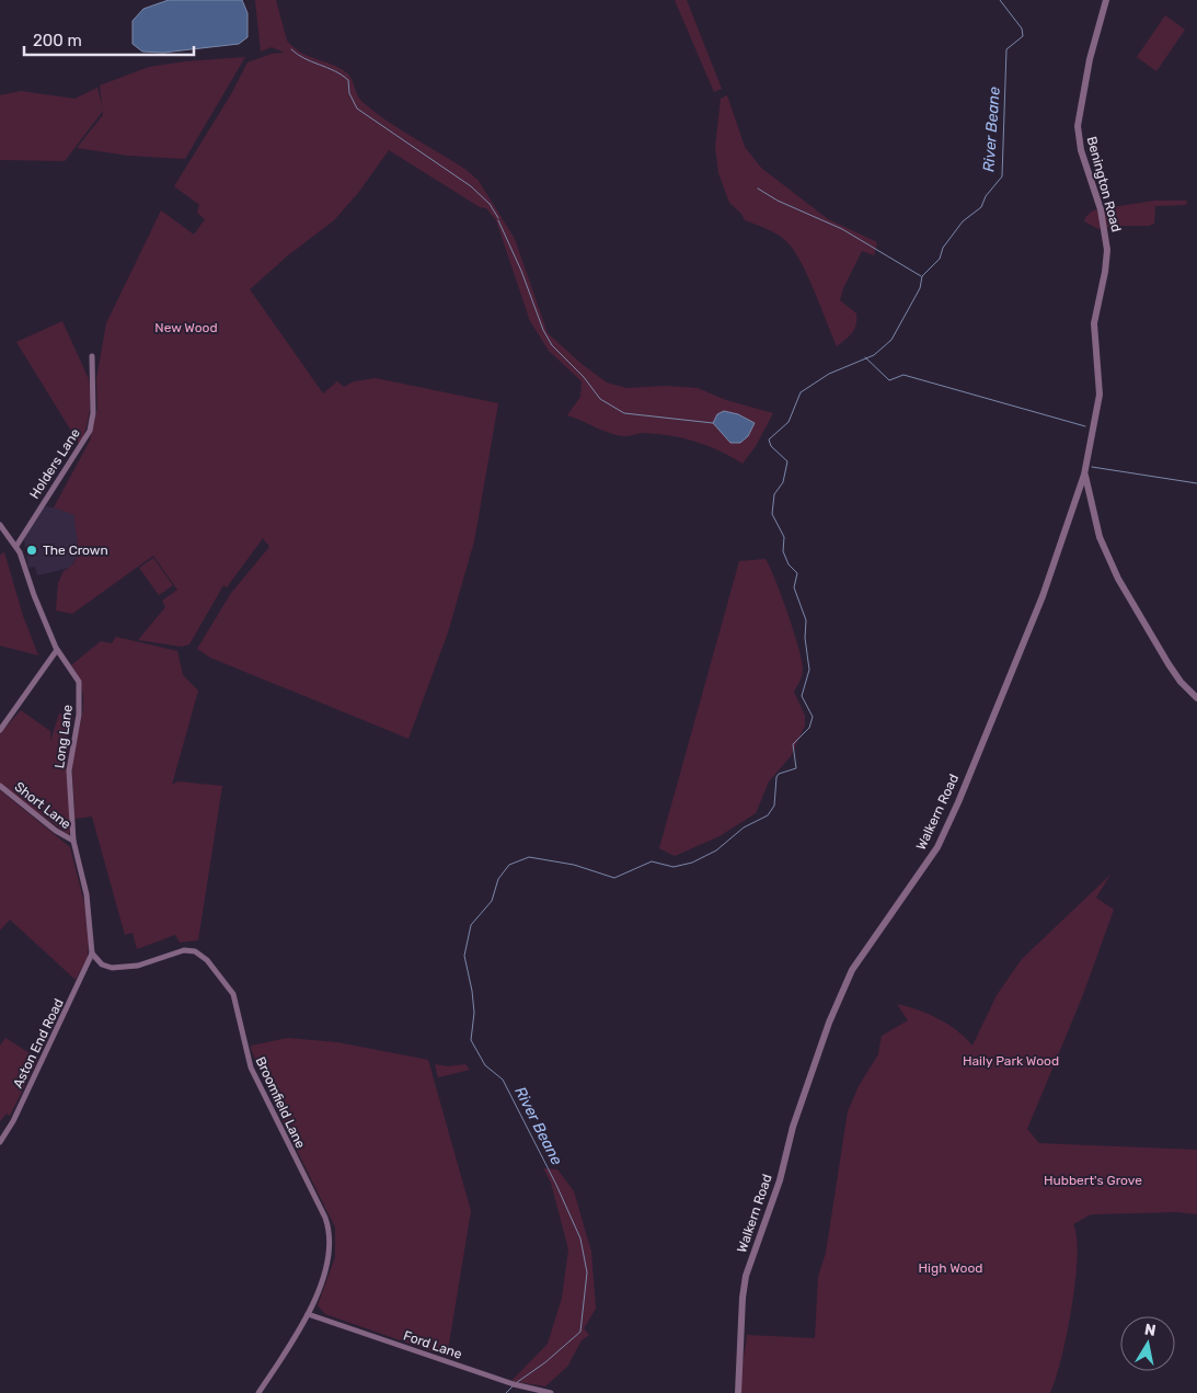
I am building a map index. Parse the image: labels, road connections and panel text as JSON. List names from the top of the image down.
{
  "streets": {
    "street": [
      "Benington Road",
      "Holders Lane",
      "Long Lane",
      "Short Lane",
      "Walkern Road",
      "Aston End Road",
      "Broomfield Lane",
      "Ford Lane"
    ]
  },
  "crossings": [
    ["Benington Road", "Walkern Road"],
    ["Holders Lane", "Long Lane"],
    ["Long Lane", "Short Lane"],
    ["Long Lane", "Aston End Road"],
    ["Long Lane", "Broomfield Lane"],
    ["Aston End Road", "Broomfield Lane"],
    ["Broomfield Lane", "Ford Lane"]
  ],
  "water": ["River Beane"],
  "parks": [
    "New Wood",
    "Haily Park Wood",
    "Hubbert's Grove",
    "High Wood"
  ],
  "places": ["The Crown"],
  "scale_bar": "200 m",
  "north": "top"
}
